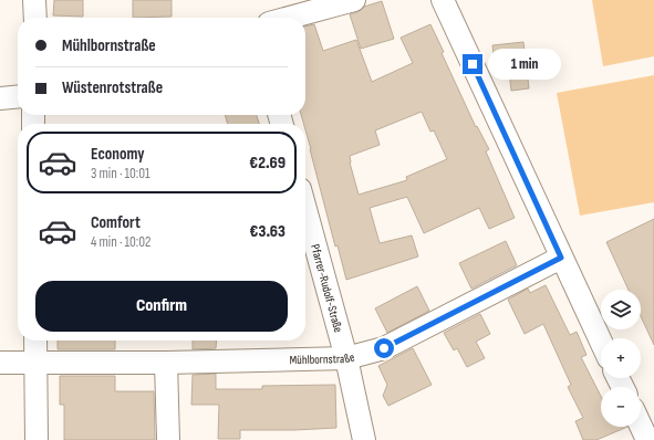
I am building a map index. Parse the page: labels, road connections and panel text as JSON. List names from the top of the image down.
{
  "streets": {
    "street": ["Pfarrer-Rudolf-Straße", "Mühlbornstraße"]
  },
  "crossings": [
    ["Pfarrer-Rudolf-Straße", "Mühlbornstraße"]
  ],
  "page": {
    "banner": ["Mühlbornstraße", "Wüstenrotstraße"],
    "bubble": "1 min",
    "list": [
      {
        "name": "Economy",
        "note": "3 min · 10:01",
        "value": "€2.69"
      },
      {
        "name": "Comfort",
        "note": "4 min · 10:02",
        "value": "€3.63"
      }
    ],
    "buttons": "Confirm",
    "map_buttons": ["+", "−"]
  }
}
